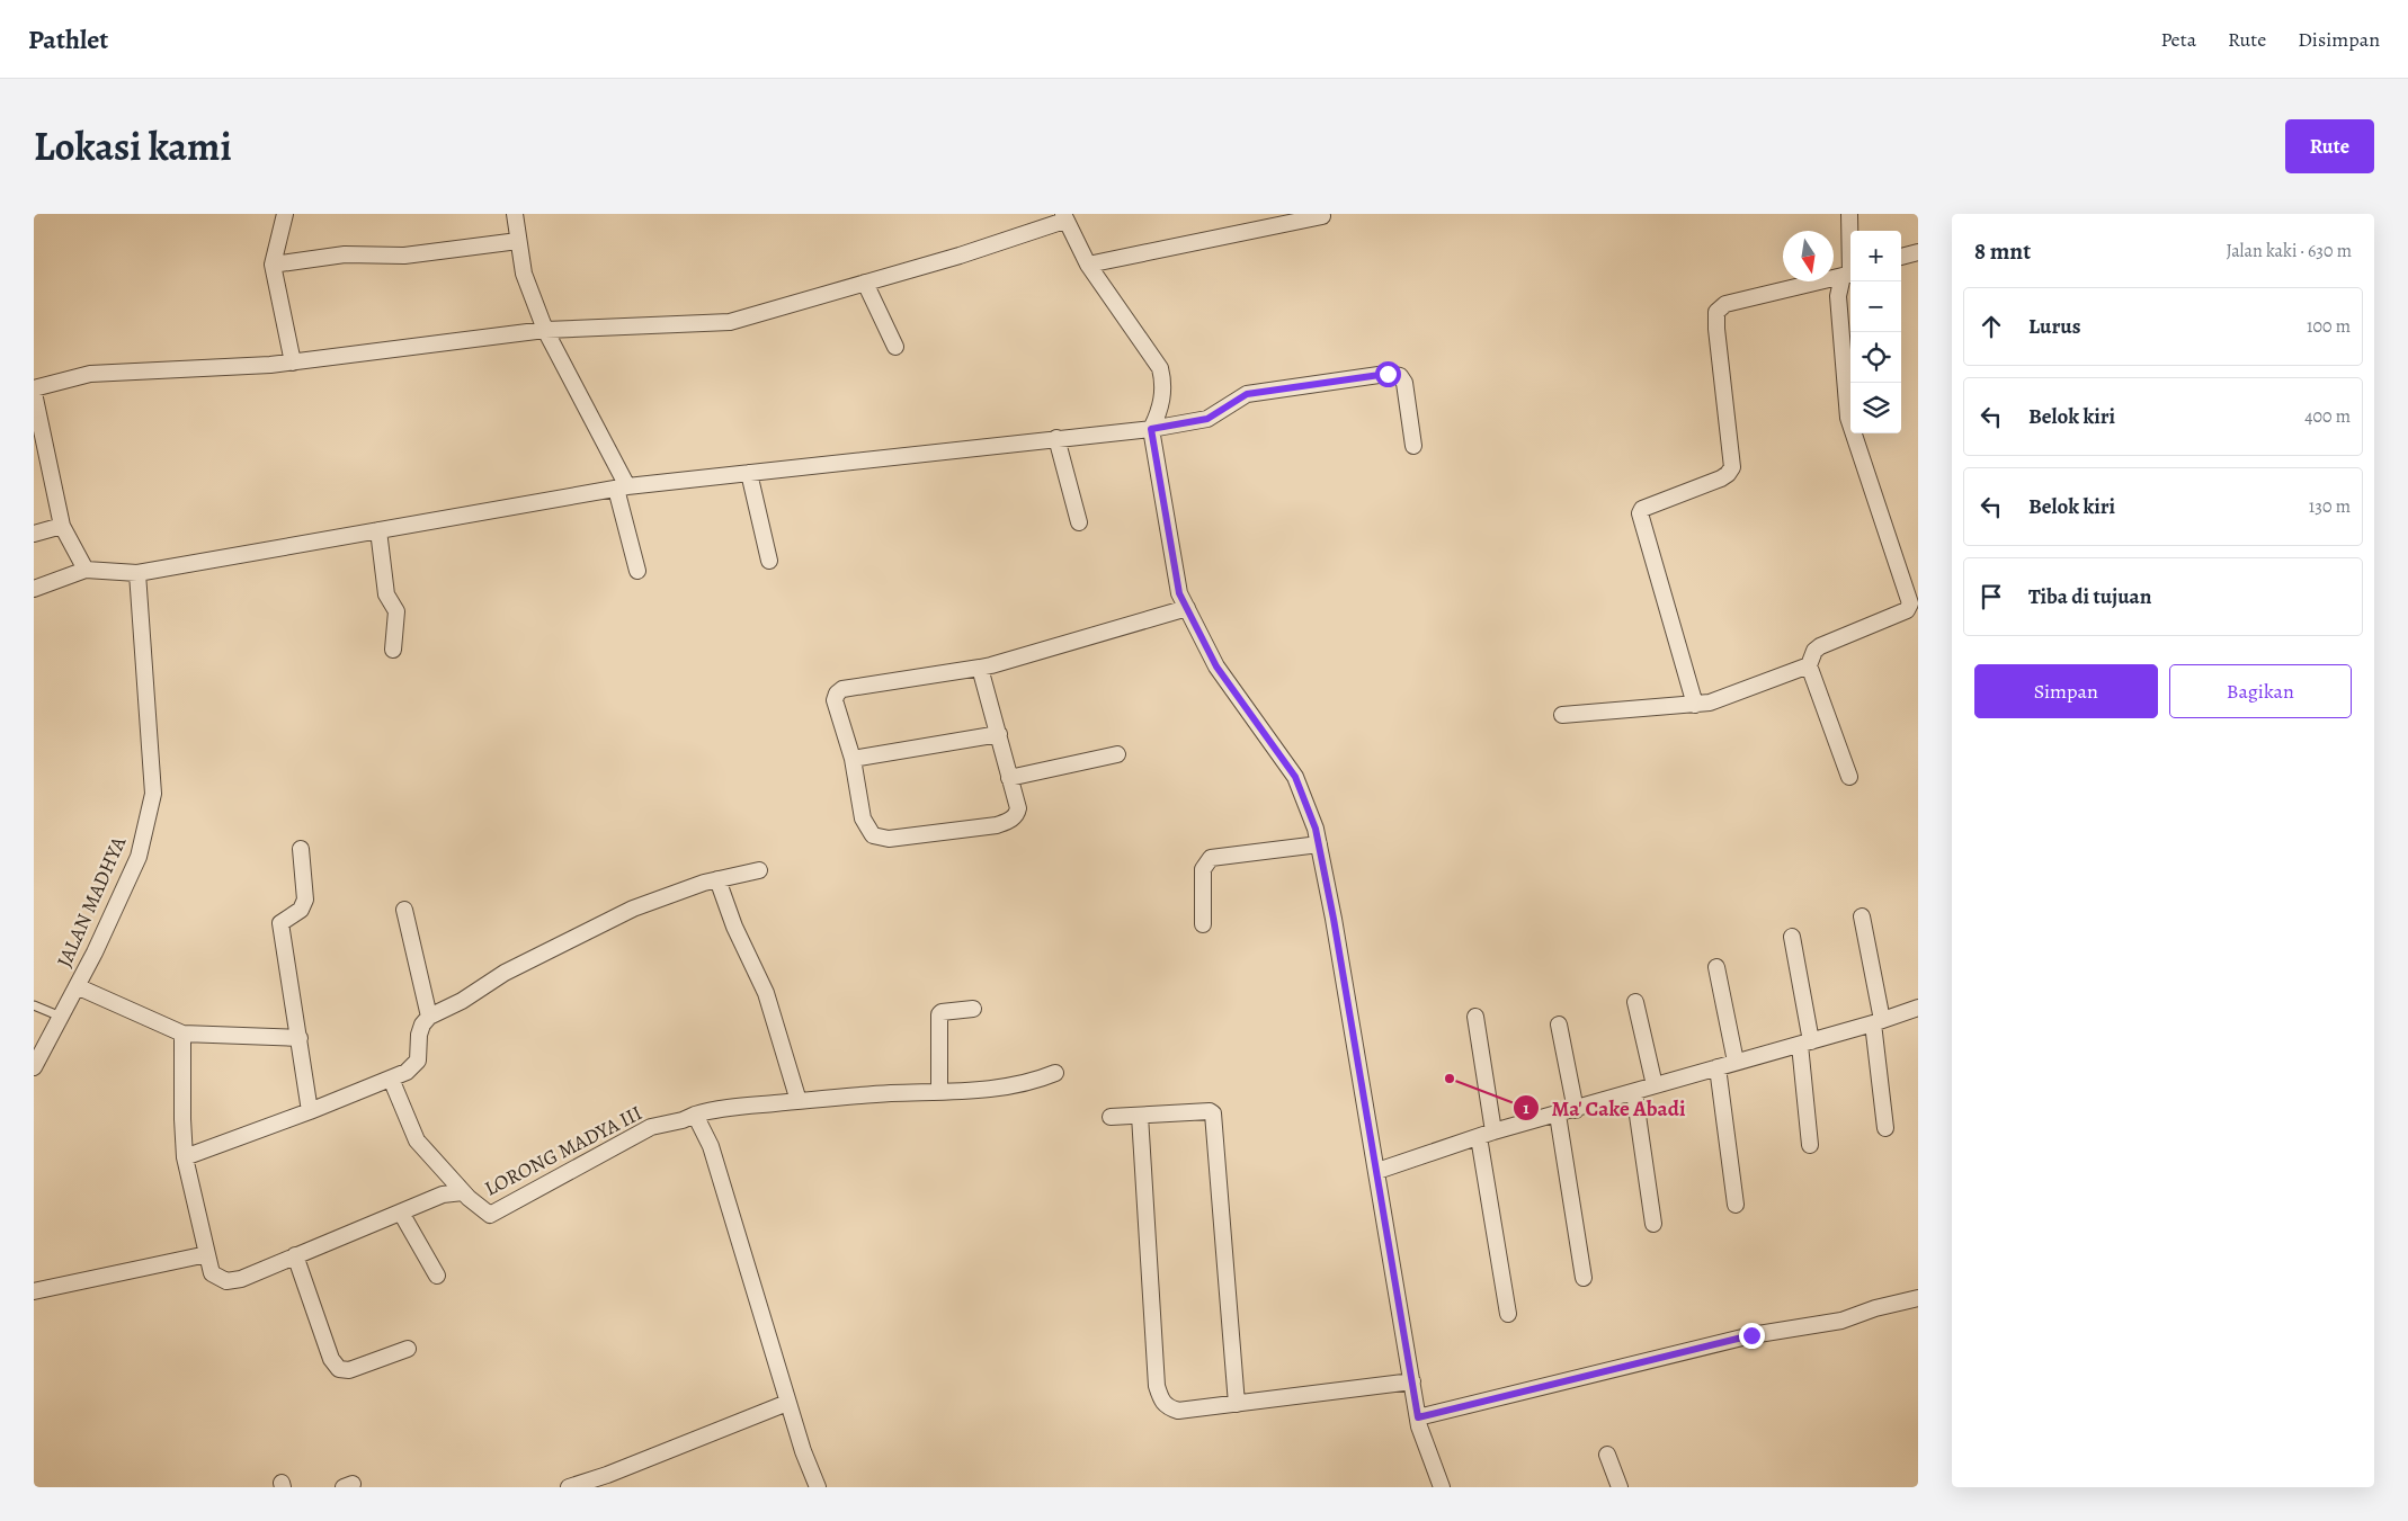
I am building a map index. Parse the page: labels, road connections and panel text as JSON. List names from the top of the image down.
{
  "streets": {
    "street": ["JALAN MADHYA", "LORONG MADYA III"]
  },
  "places": ["Ma' Cake Abadi"],
  "north": "bottom",
  "page": {
    "header": "Pathlet",
    "nav": ["Peta", "Rute", "Disimpan"],
    "title": "Lokasi kami",
    "buttons": [
      "Rute",
      ["Simpan", "Bagikan"]
    ],
    "heading": ["8 mnt", "Jalan kaki · 630 m"],
    "map_buttons": ["+", "−"],
    "list": [
      ["Lurus", "100 m"],
      ["Belok kiri", "400 m"],
      ["Belok kiri", "130 m"],
      "Tiba di tujuan"
    ]
  }
}
